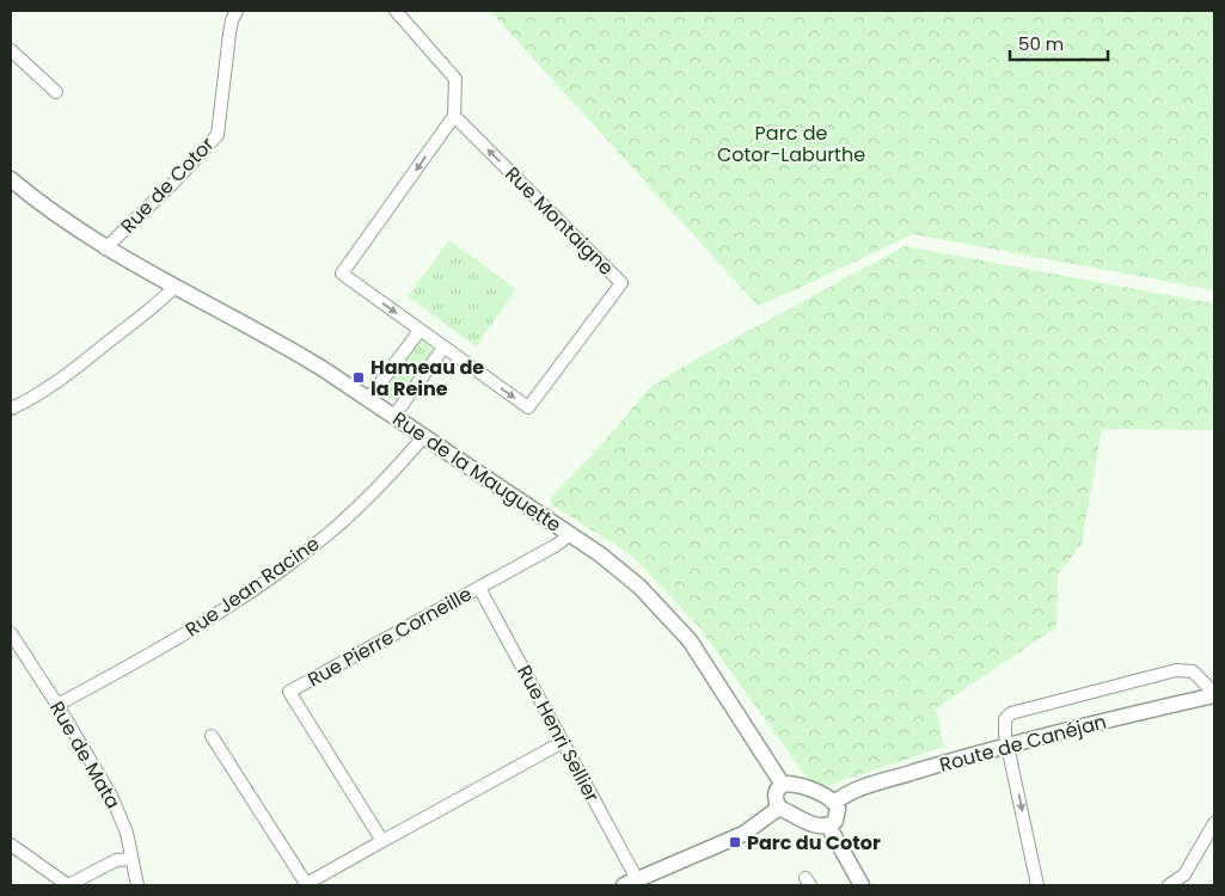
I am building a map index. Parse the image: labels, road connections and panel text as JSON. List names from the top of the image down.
{
  "streets": {
    "street": [
      "Rue de Cotor",
      "Rue Montaigne",
      "Rue de la Mauguette",
      "Rue Jean Racine",
      "Rue Pierre Corneille",
      "Rue Henri Sellier",
      "Route de Canéjan",
      "Rue de Mata"
    ]
  },
  "crossings": [
    ["Rue de Cotor", "Rue de la Mauguette"],
    ["Rue de la Mauguette", "Rue Jean Racine"],
    ["Rue de la Mauguette", "Rue Pierre Corneille"],
    ["Rue Jean Racine", "Rue de Mata"],
    ["Rue Pierre Corneille", "Rue Henri Sellier"]
  ],
  "parks": ["Parc de Cotor-Laburthe"],
  "places": {
    "transit": ["Hameau de la Reine", "Parc du Cotor"]
  },
  "scale_bar": "50 m"
}
